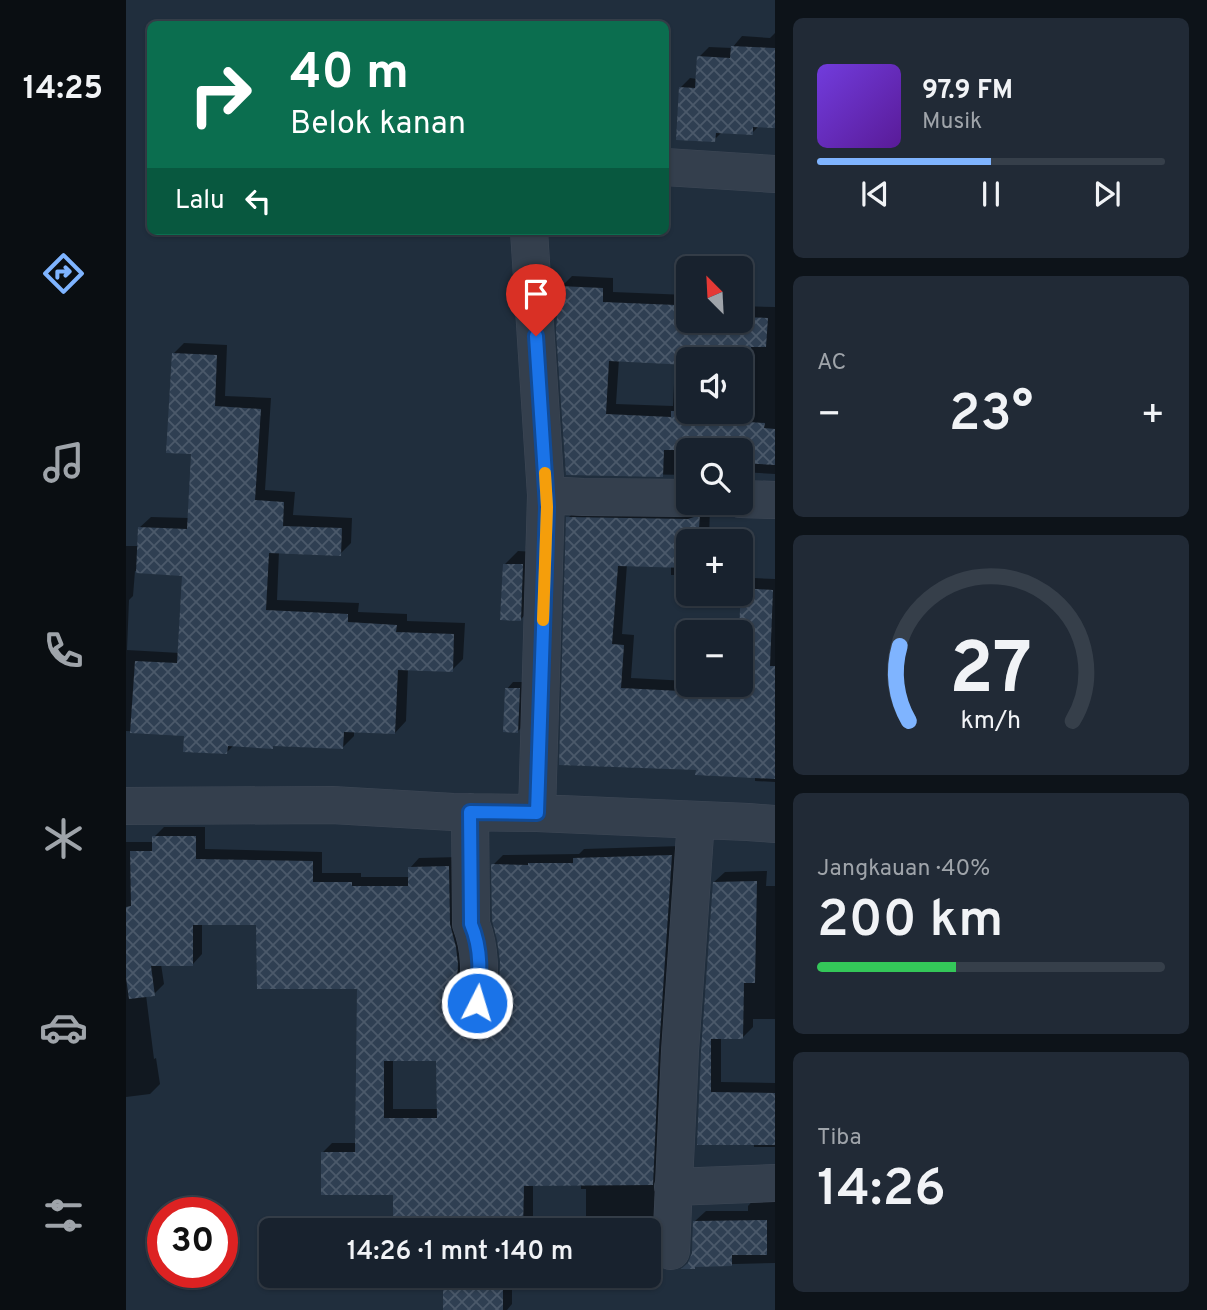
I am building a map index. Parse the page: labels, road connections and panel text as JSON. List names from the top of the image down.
{
  "north": "top left",
  "page": {
    "tabs": "14:25",
    "turn": ["40 m", "Belok kanan"],
    "song": ["97.9 FM", "Musik"],
    "then": "Lalu",
    "map_buttons": ["+", "−"],
    "tile": [
      "AC",
      ["Jangkauan · 40%", "200 km"],
      ["Tiba", "14:26"]
    ],
    "heat": ["−", "23°", "+"],
    "limit": "30",
    "trip": "14:26 · 1 mnt · 140 m",
    "gauge": ["27", "km/h"]
  }
}
